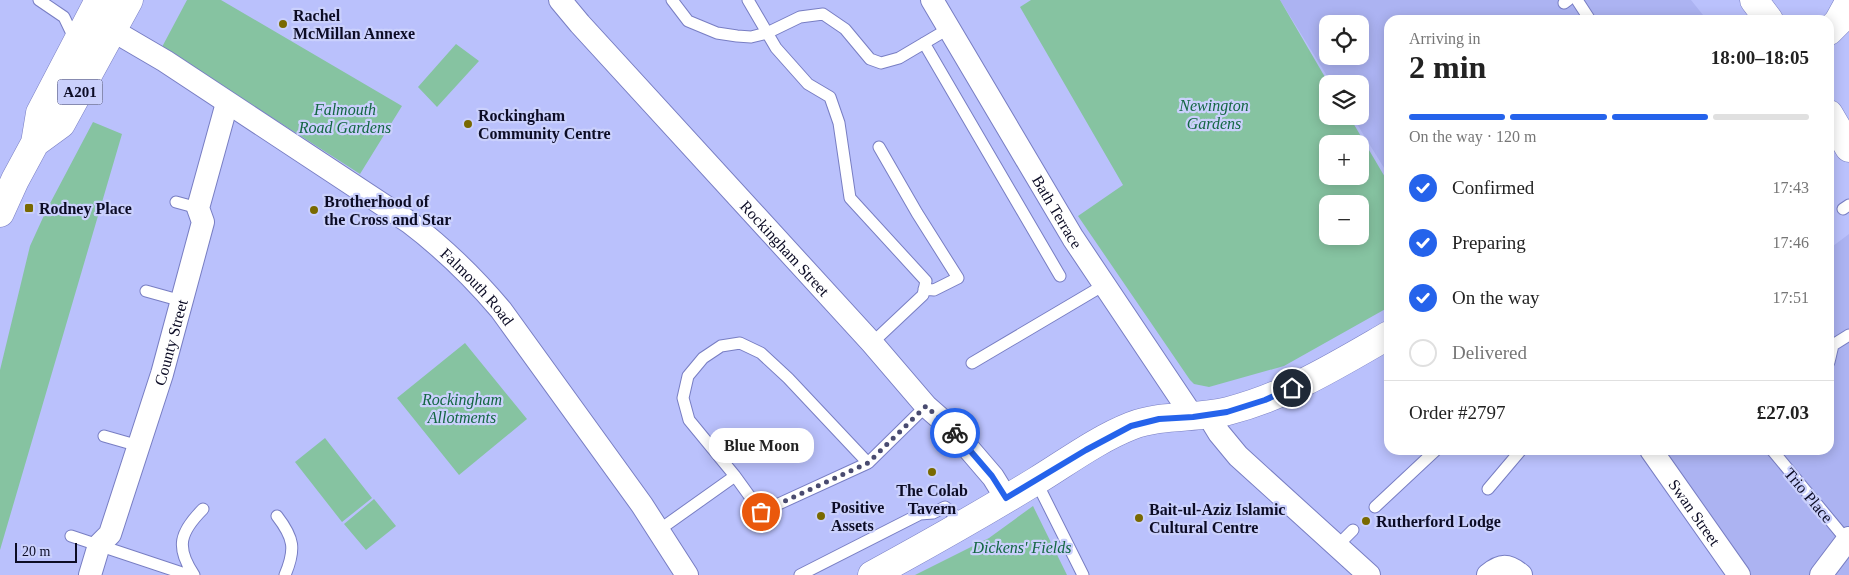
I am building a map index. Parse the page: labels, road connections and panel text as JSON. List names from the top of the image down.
{
  "streets": {
    "main road": ["A201"],
    "street": [
      "Bath Terrace",
      "Rockingham Street",
      "Falmouth Road",
      "County Street",
      "Swan Street"
    ],
    "lane": ["Trio Place"]
  },
  "crossings": [
    ["A201", "Falmouth Road"],
    ["Falmouth Road", "County Street"]
  ],
  "parks": [
    "Newington Gardens",
    "Falmouth Road Gardens",
    "Rockingham Allotments",
    "Dickens' Fields"
  ],
  "places": {
    "other": [
      "Rachel McMillan Annexe",
      "Rockingham Community Centre",
      "Brotherhood of the Cross and Star",
      "The Colab Tavern",
      "Blue Moon",
      "Positive Assets",
      "Bait-ul-Aziz Islamic Cultural Centre",
      "Rutherford Lodge"
    ],
    "transit": ["Rodney Place"]
  },
  "scale_bar": "20 m",
  "page": {
    "map_buttons": ["+", "−"],
    "heading": ["2 min", "Arriving in", "18:00–18:05"],
    "panel": ["Order #2797", "£27.03"],
    "bar": "On the way · 120 m",
    "list": [
      ["Confirmed", "17:43"],
      ["Preparing", "17:46"],
      ["On the way", "17:51"],
      "Delivered"
    ],
    "bubble": "Blue Moon",
    "scale": "20 m"
  }
}
